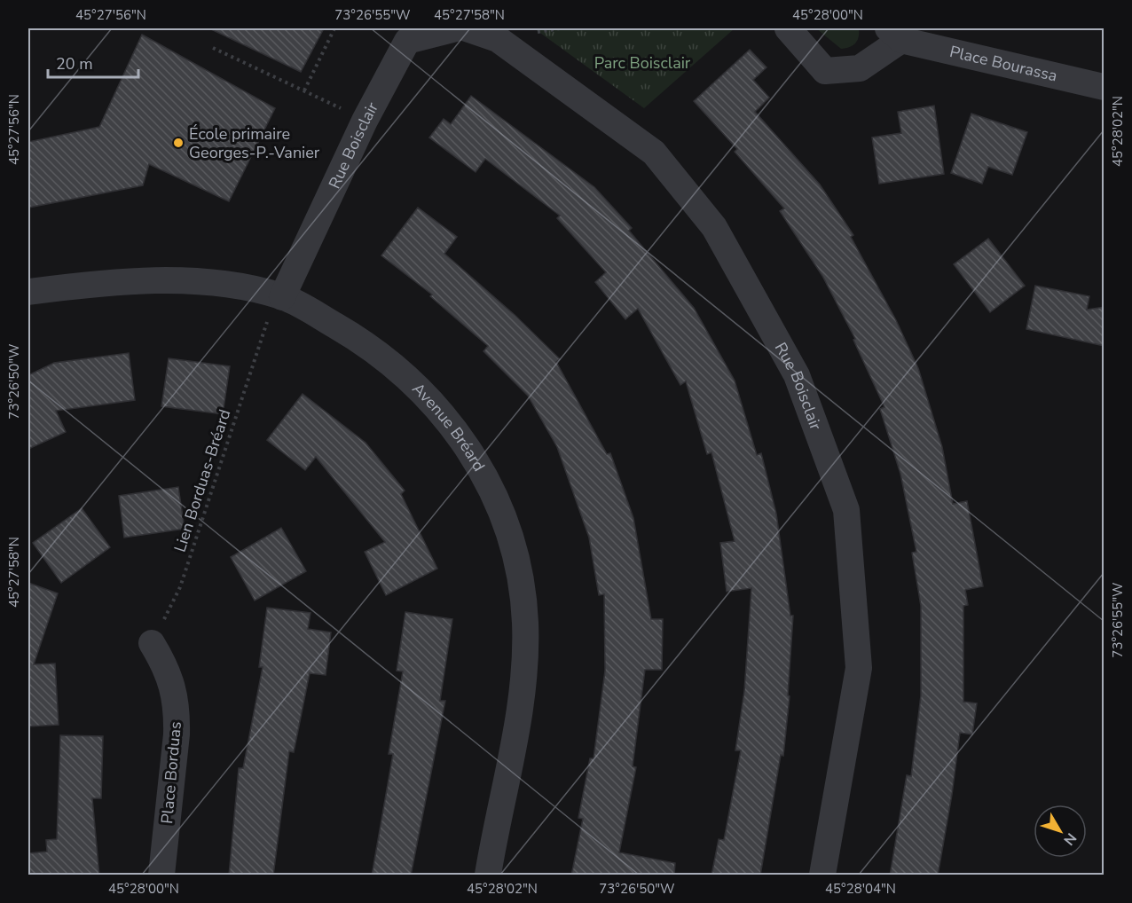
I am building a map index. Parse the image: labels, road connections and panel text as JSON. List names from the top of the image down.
{
  "streets": {
    "street": [
      "Place Bourassa",
      "Rue Boisclair",
      "Avenue Bréard",
      "Place Borduas"
    ],
    "path": ["Lien Borduas-Bréard"]
  },
  "crossings": [
    ["Rue Boisclair", "Avenue Bréard"],
    ["Lien Borduas-Bréard", "Place Borduas"]
  ],
  "parks": ["Parc Boisclair"],
  "places": ["École primaire Georges-P.-Vanier"],
  "scale_bar": "20 m",
  "north": "bottom right",
  "coordinates": [
    "45°27'56\"N",
    "73°26'55\"W",
    "45°27'58\"N",
    "45°28'00\"N",
    "45°28'02\"N",
    "73°26'50\"W",
    "45°28'04\"N"
  ]
}
